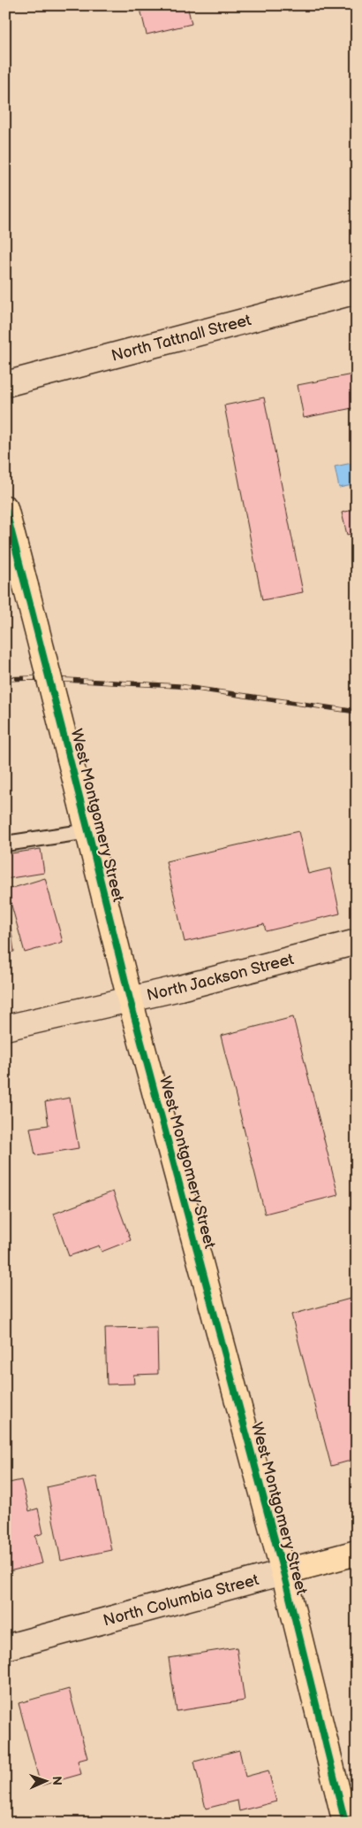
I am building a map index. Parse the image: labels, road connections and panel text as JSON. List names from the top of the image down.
{
  "streets": {
    "main road": ["West Montgomery Street", "North Columbia Street"],
    "street": ["North Tattnall Street", "North Jackson Street"]
  },
  "crossings": [
    ["West Montgomery Street", "North Jackson Street"],
    ["West Montgomery Street", "North Columbia Street"]
  ],
  "north": "right"
}
